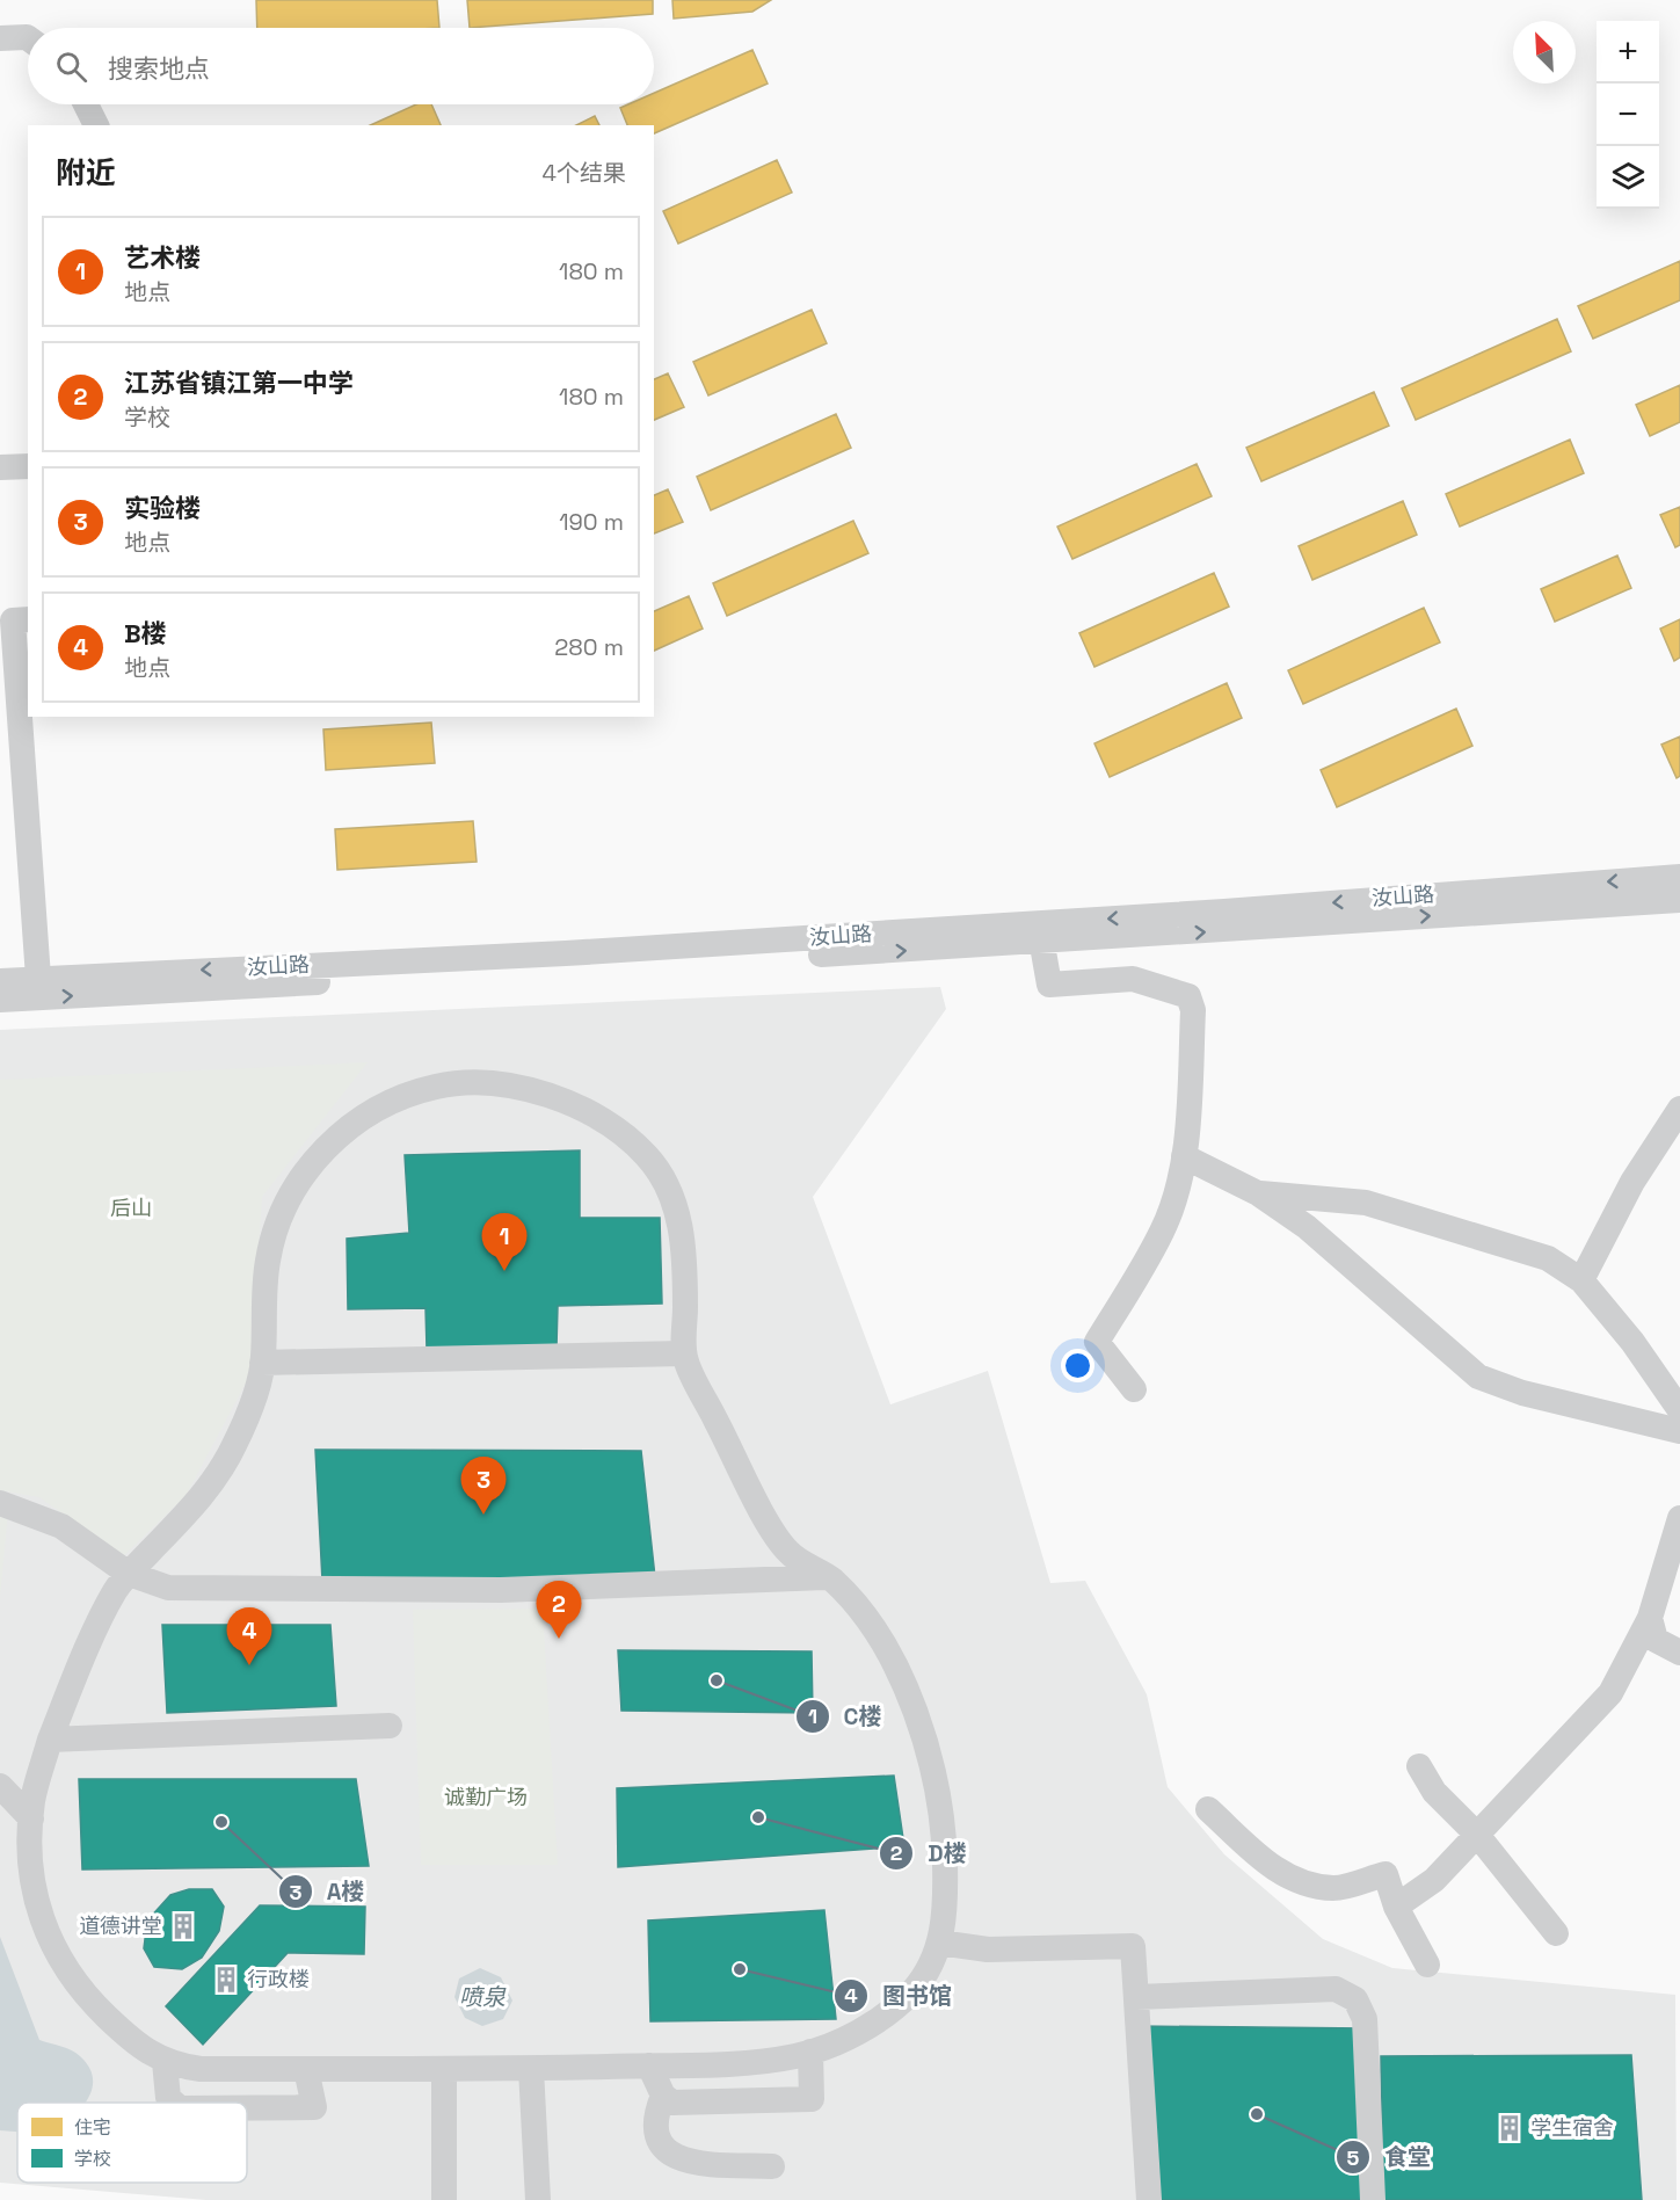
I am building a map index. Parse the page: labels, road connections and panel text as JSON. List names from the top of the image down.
{
  "streets": {
    "street": ["汝山路"]
  },
  "water": ["喷泉"],
  "parks": ["后山", "诚勤广场"],
  "places": {
    "other": [
      "C楼",
      "D楼",
      "A楼",
      "图书馆",
      "食堂"
    ],
    "building": ["道德讲堂", "行政楼", "学生宿舍"]
  },
  "legend": ["住宅", "学校"],
  "north": "top left",
  "page": {
    "map_buttons": ["+", "−"],
    "search": "搜索地点",
    "heading": ["附近", "4个结果"],
    "list": [
      {
        "mark": "1",
        "name": "艺术楼",
        "note": "地点",
        "value": "180 m"
      },
      {
        "mark": "2",
        "name": "江苏省镇江第一中学",
        "note": "学校",
        "value": "180 m"
      },
      {
        "mark": "3",
        "name": "实验楼",
        "note": "地点",
        "value": "190 m"
      },
      {
        "mark": "4",
        "name": "B楼",
        "note": "地点",
        "value": "280 m"
      }
    ],
    "pins": [
      "1",
      "3",
      "2",
      "4"
    ]
  }
}
